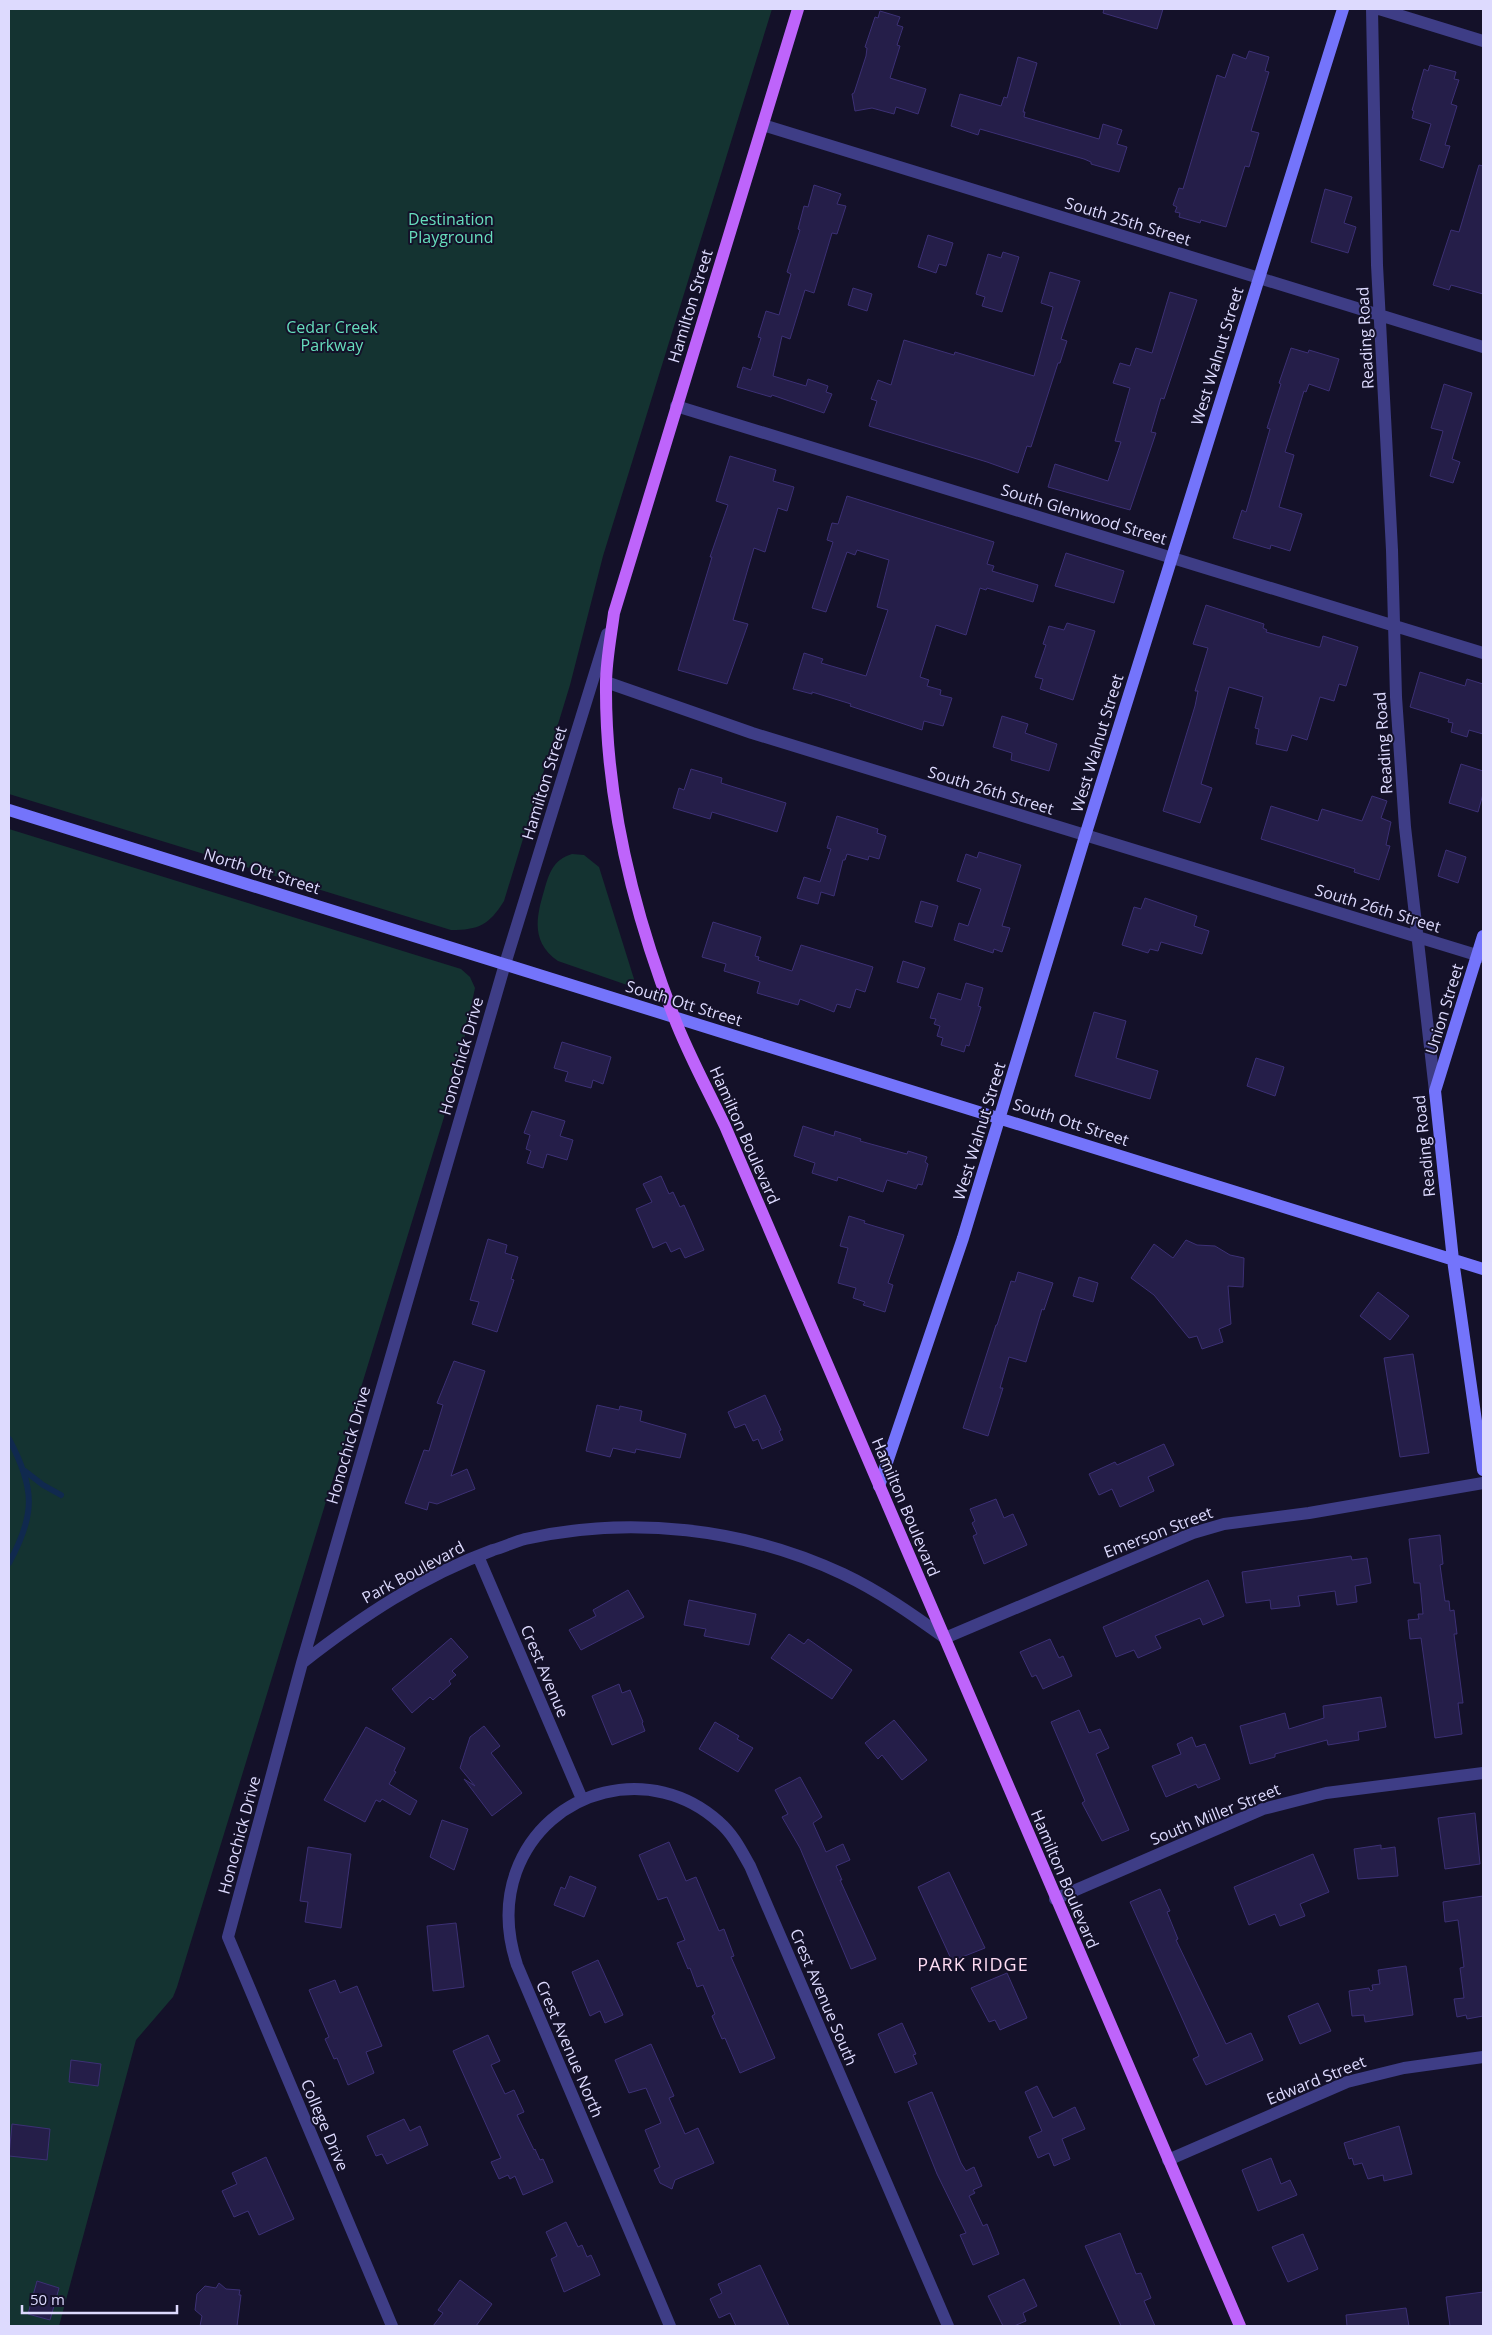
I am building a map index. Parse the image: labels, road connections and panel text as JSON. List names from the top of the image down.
{
  "streets": {
    "main road": ["Hamilton Street", "Hamilton Boulevard"],
    "street": [
      "South 25th Street",
      "Reading Road",
      "West Walnut Street",
      "South Glenwood Street",
      "South 26th Street",
      "North Ott Street",
      "South Ott Street",
      "Union Street",
      "Honochick Drive",
      "Emerson Street",
      "Park Boulevard",
      "Crest Avenue",
      "South Miller Street",
      "Crest Avenue South",
      "Crest Avenue North",
      "Edward Street",
      "College Drive"
    ]
  },
  "crossings": [
    ["South 25th Street", "Hamilton Street"],
    ["South 25th Street", "Reading Road"],
    ["South 25th Street", "West Walnut Street"],
    ["Hamilton Street", "South Glenwood Street"],
    ["Hamilton Street", "South 26th Street"],
    ["Hamilton Street", "North Ott Street"],
    ["Hamilton Street", "South Ott Street"],
    ["Hamilton Street", "Honochick Drive"],
    ["Hamilton Street", "Hamilton Boulevard"],
    ["Reading Road", "South Glenwood Street"],
    ["Reading Road", "South 26th Street"],
    ["Reading Road", "South Ott Street"],
    ["Reading Road", "Union Street"],
    ["West Walnut Street", "South Glenwood Street"],
    ["West Walnut Street", "South 26th Street"],
    ["West Walnut Street", "South Ott Street"],
    ["West Walnut Street", "Hamilton Boulevard"],
    ["South 26th Street", "Union Street"],
    ["South 26th Street", "Hamilton Boulevard"],
    ["North Ott Street", "South Ott Street"],
    ["North Ott Street", "Honochick Drive"],
    ["South Ott Street", "Honochick Drive"],
    ["South Ott Street", "Hamilton Boulevard"],
    ["Honochick Drive", "Park Boulevard"],
    ["Honochick Drive", "College Drive"],
    ["Hamilton Boulevard", "Emerson Street"],
    ["Hamilton Boulevard", "Park Boulevard"],
    ["Hamilton Boulevard", "South Miller Street"],
    ["Hamilton Boulevard", "Edward Street"],
    ["Emerson Street", "Park Boulevard"],
    ["Park Boulevard", "Crest Avenue"],
    ["Crest Avenue", "Crest Avenue South"],
    ["Crest Avenue", "Crest Avenue North"],
    ["Crest Avenue South", "Crest Avenue North"]
  ],
  "districts": ["PARK RIDGE"],
  "parks": ["Destination Playground", "Cedar Creek Parkway"],
  "scale_bar": "50 m"
}
